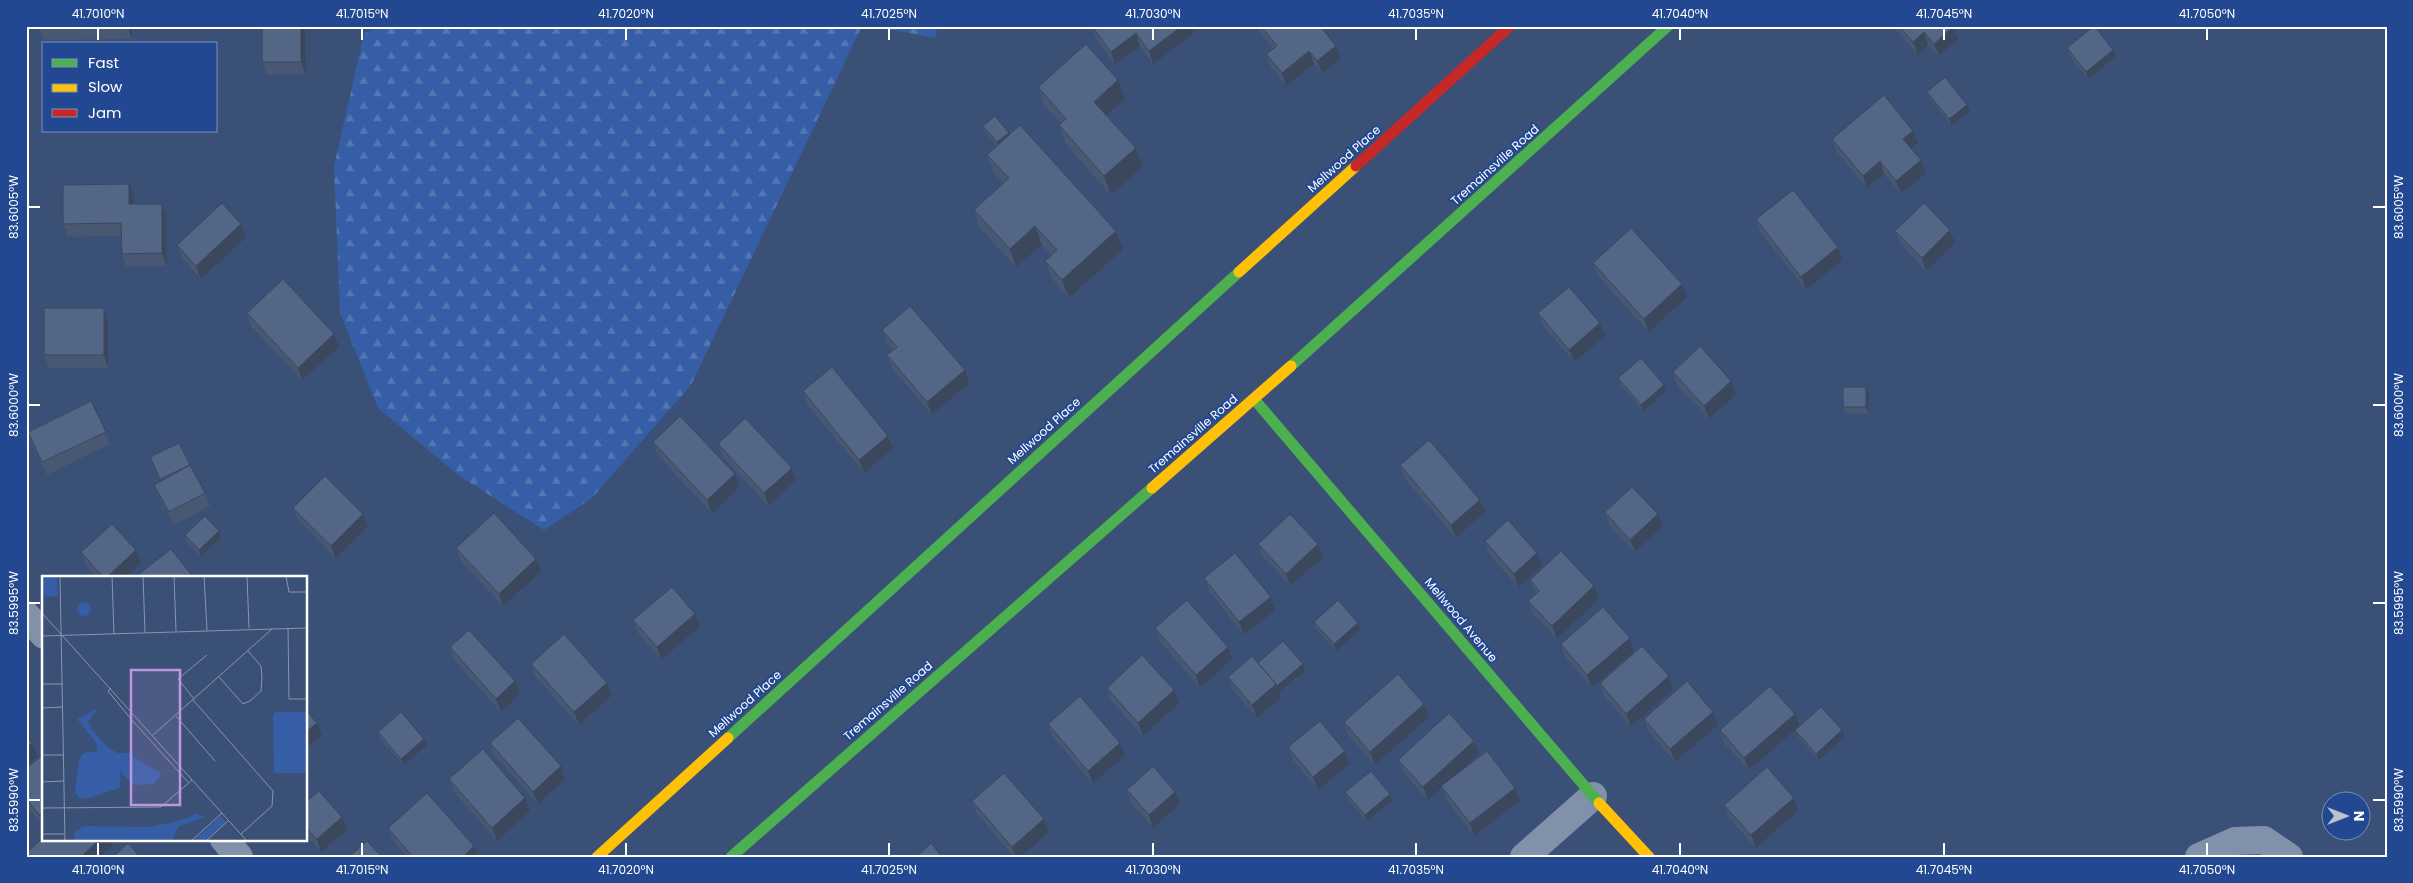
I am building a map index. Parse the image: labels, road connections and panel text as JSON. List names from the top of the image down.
{
  "streets": {
    "street": ["Mellwood Place", "Tremainsville Road", "Mellwood Avenue"]
  },
  "crossings": [
    ["Tremainsville Road", "Mellwood Avenue"]
  ],
  "legend": ["Fast", "Slow", "Jam"],
  "north": "right",
  "coordinates": [
    "41.7010°N",
    "41.7015°N",
    "41.7020°N",
    "41.7025°N",
    "41.7030°N",
    "41.7035°N",
    "41.7040°N",
    "41.7045°N",
    "41.7050°N",
    "83.6005°W",
    "83.6000°W",
    "83.5995°W",
    "83.5990°W"
  ]
}
